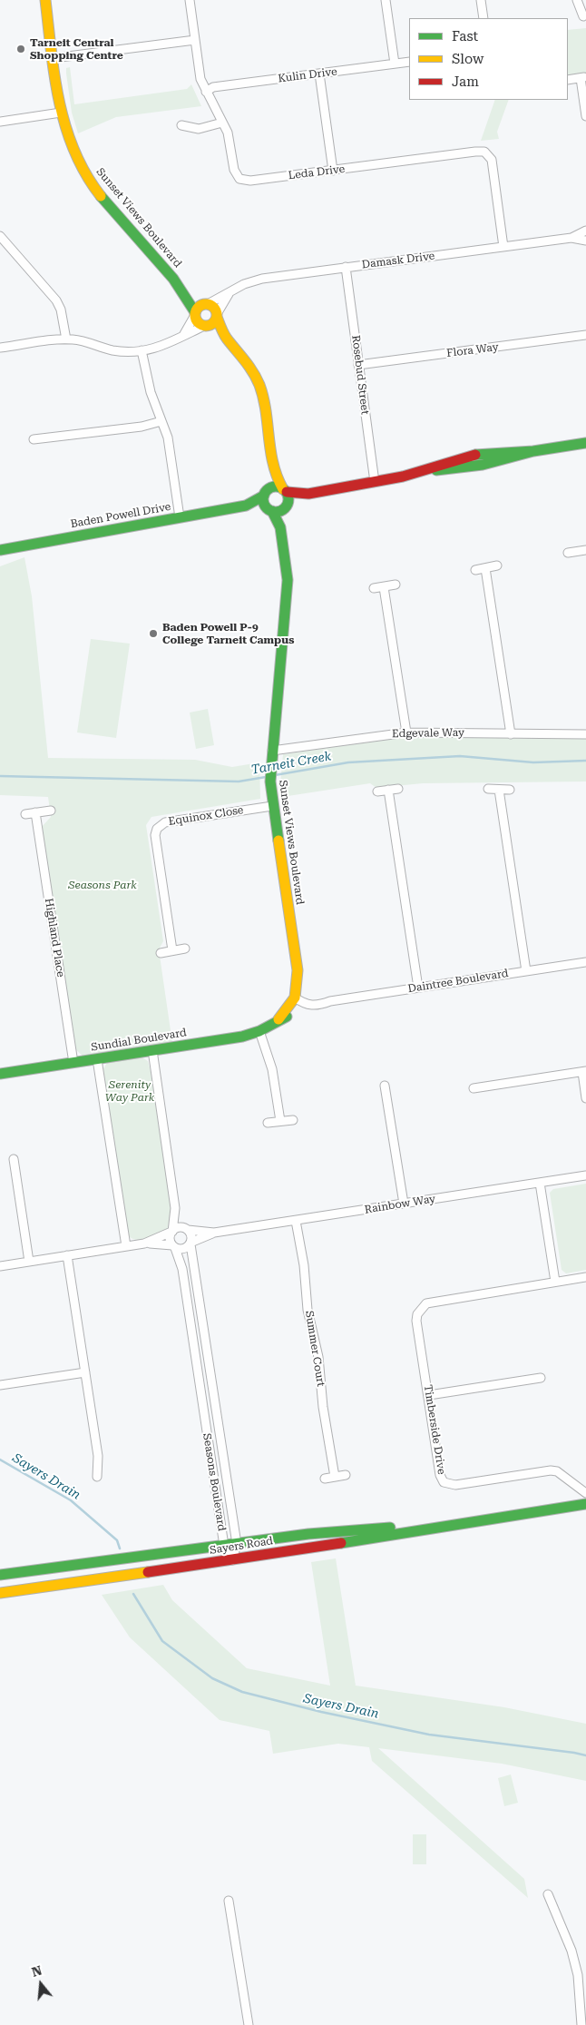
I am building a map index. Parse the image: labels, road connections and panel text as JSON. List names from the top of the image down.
{
  "streets": {
    "street": [
      "Kulin Drive",
      "Leda Drive",
      "Sunset Views Boulevard",
      "Damask Drive",
      "Flora Way",
      "Rosebud Street",
      "Baden Powell Drive",
      "Edgevale Way",
      "Equinox Close",
      "Highland Place",
      "Daintree Boulevard",
      "Sundial Boulevard",
      "Rainbow Way",
      "Summer Court",
      "Timberside Drive",
      "Seasons Boulevard",
      "Sayers Road"
    ]
  },
  "crossings": [
    ["Kulin Drive", "Leda Drive"],
    ["Leda Drive", "Damask Drive"],
    ["Sunset Views Boulevard", "Damask Drive"],
    ["Sunset Views Boulevard", "Baden Powell Drive"],
    ["Sunset Views Boulevard", "Edgevale Way"],
    ["Sunset Views Boulevard", "Equinox Close"],
    ["Sunset Views Boulevard", "Daintree Boulevard"],
    ["Sunset Views Boulevard", "Sundial Boulevard"],
    ["Damask Drive", "Rosebud Street"],
    ["Flora Way", "Rosebud Street"],
    ["Highland Place", "Sundial Boulevard"],
    ["Daintree Boulevard", "Sundial Boulevard"],
    ["Rainbow Way", "Summer Court"],
    ["Rainbow Way", "Seasons Boulevard"],
    ["Seasons Boulevard", "Sayers Road"]
  ],
  "water": ["Tarneit Creek", "Sayers Drain"],
  "parks": ["Seasons Park", "Serenity Way Park"],
  "places": ["Tarneit Central Shopping Centre", "Baden Powell P-9 College Tarneit Campus"],
  "legend": ["Fast", "Slow", "Jam"],
  "north": "top"
}
